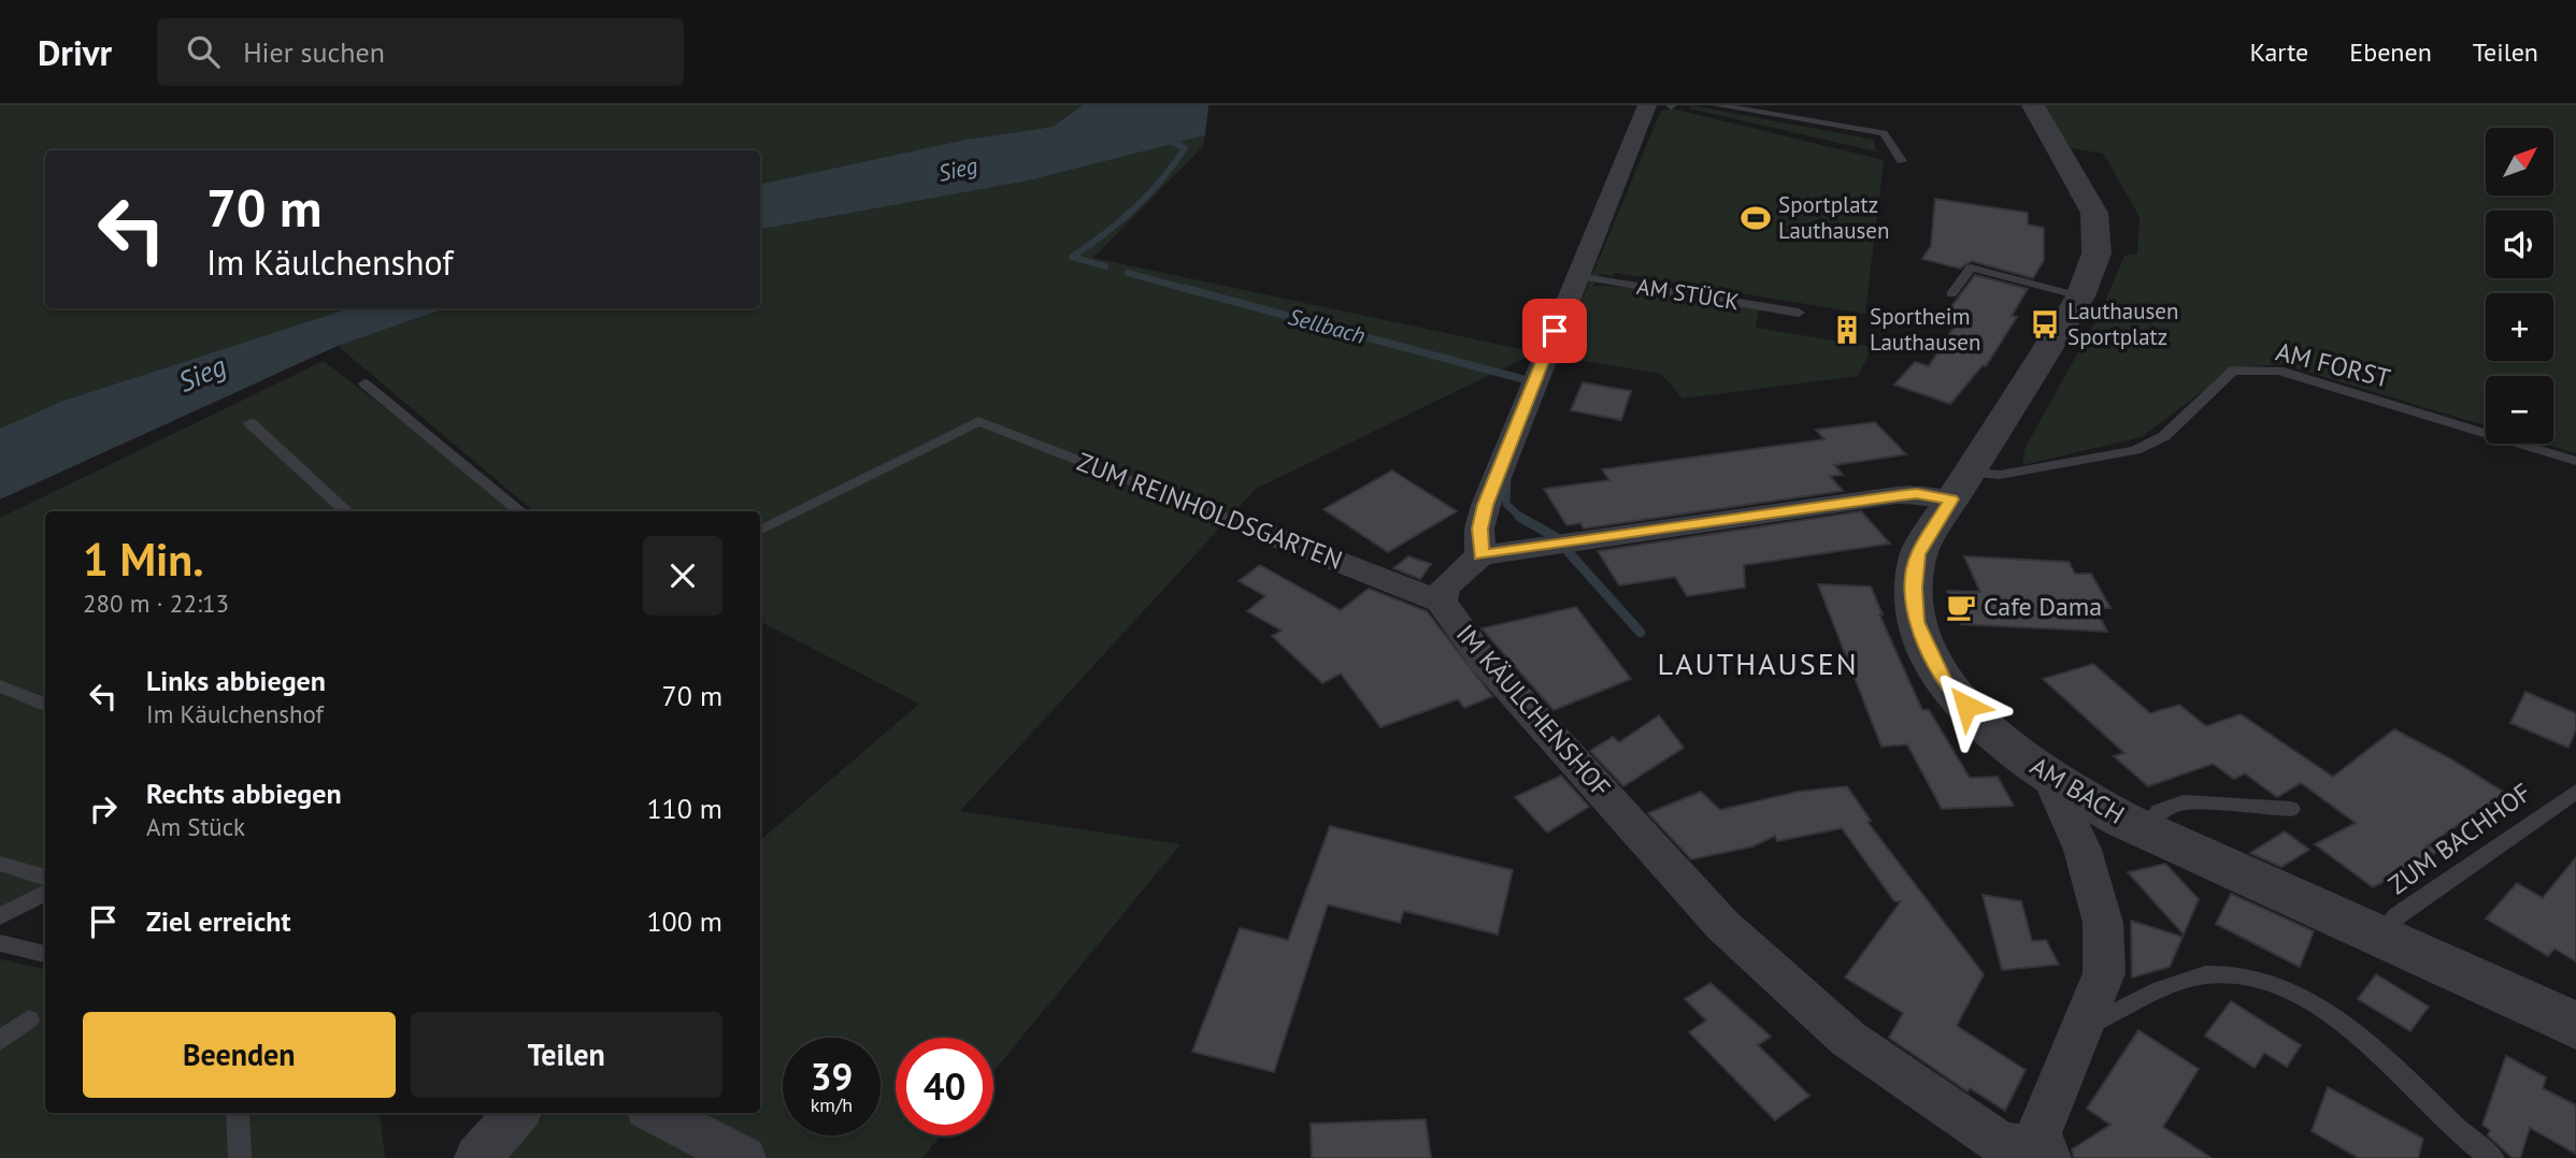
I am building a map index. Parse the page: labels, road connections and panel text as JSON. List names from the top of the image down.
{
  "streets": {
    "street": ["ZUM REINHOLDSGARTEN", "IM KÄULCHENSHOF", "AM BACH"],
    "lane": ["AM STÜCK", "AM FORST", "ZUM BACHHOF"]
  },
  "crossings": [
    ["AM FORST", "AM BACH"],
    ["ZUM REINHOLDSGARTEN", "IM KÄULCHENSHOF"],
    ["AM BACH", "ZUM BACHHOF"]
  ],
  "districts": ["LAUTHAUSEN"],
  "water": ["Sieg", "Sellbach"],
  "places": {
    "sports": ["Sportplatz Lauthausen"],
    "bus stop": ["Lauthausen Sportplatz"],
    "building": ["Sportheim Lauthausen"],
    "cafe": ["Cafe Dama"]
  },
  "north": "top right",
  "page": {
    "header": "Drivr",
    "search": "Hier suchen",
    "nav": ["Karte", "Ebenen", "Teilen"],
    "map_buttons": ["+", "−"],
    "turn": ["70 m", "Im Käulchenshof"],
    "heading": ["1 Min.", "280 m · 22:13"],
    "list": [
      {
        "name": "Links abbiegen",
        "note": "Im Käulchenshof",
        "value": "70 m"
      },
      {
        "name": "Rechts abbiegen",
        "note": "Am Stück",
        "value": "110 m"
      },
      {
        "name": "Ziel erreicht",
        "value": "100 m"
      }
    ],
    "buttons": ["Beenden", "Teilen"],
    "speed": "39 km/h",
    "limit": "40"
  }
}
